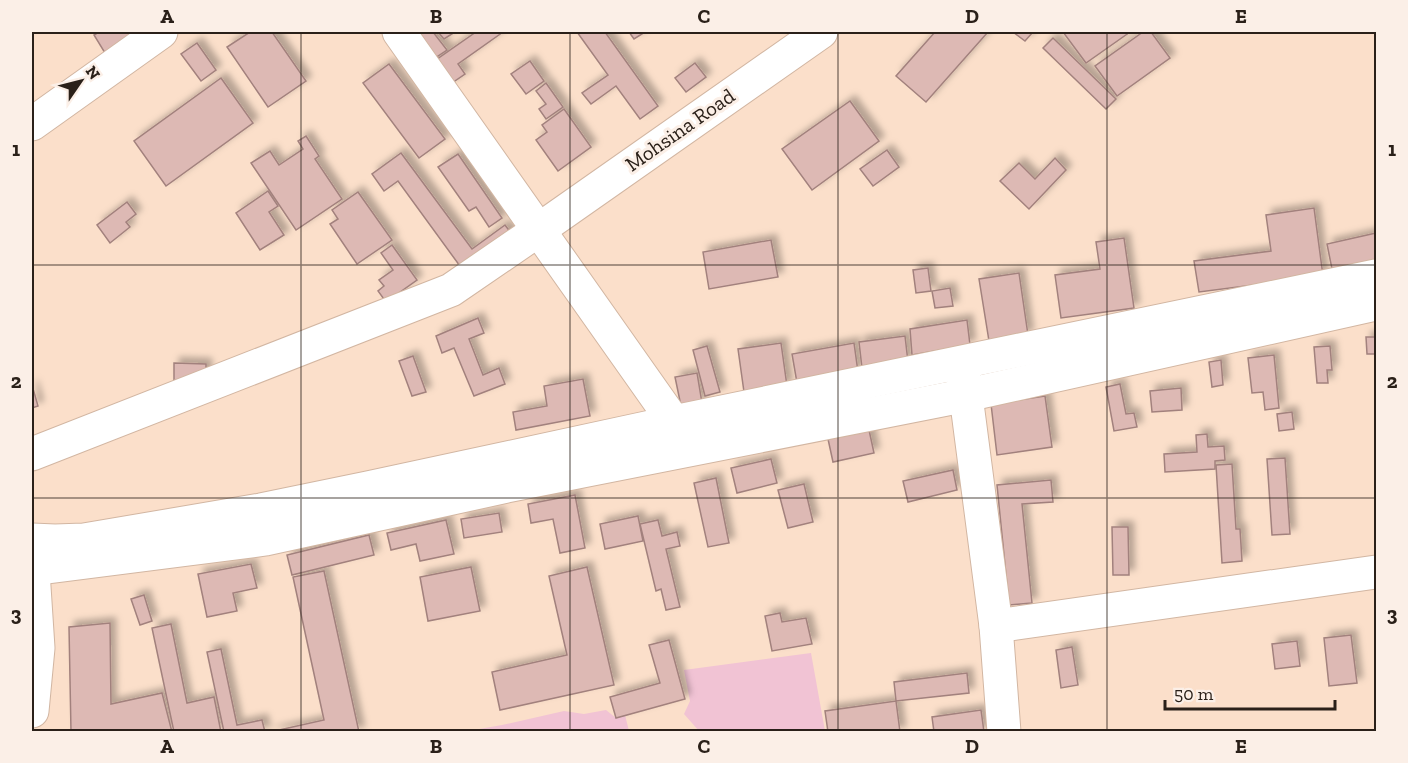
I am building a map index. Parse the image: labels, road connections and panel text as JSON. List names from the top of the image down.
{
  "streets": {
    "street": ["Mohsina Road"]
  },
  "scale_bar": "50 m",
  "north": "top right",
  "grid": {
    "columns": [
      "A",
      "B",
      "C",
      "D",
      "E"
    ],
    "rows": ["1", "2", "3"]
  }
}
